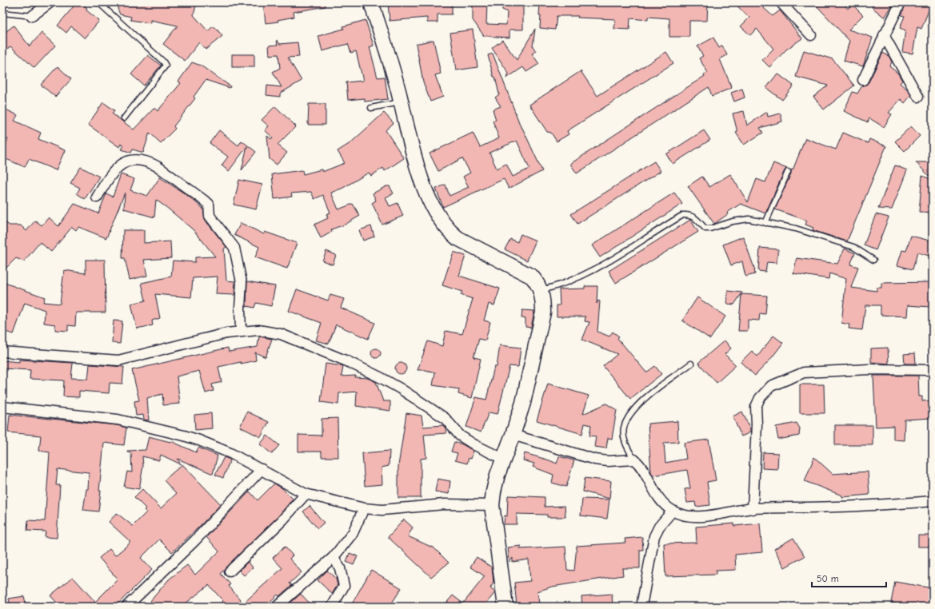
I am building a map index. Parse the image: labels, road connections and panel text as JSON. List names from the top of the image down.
{
  "scale_bar": "50 m"
}
